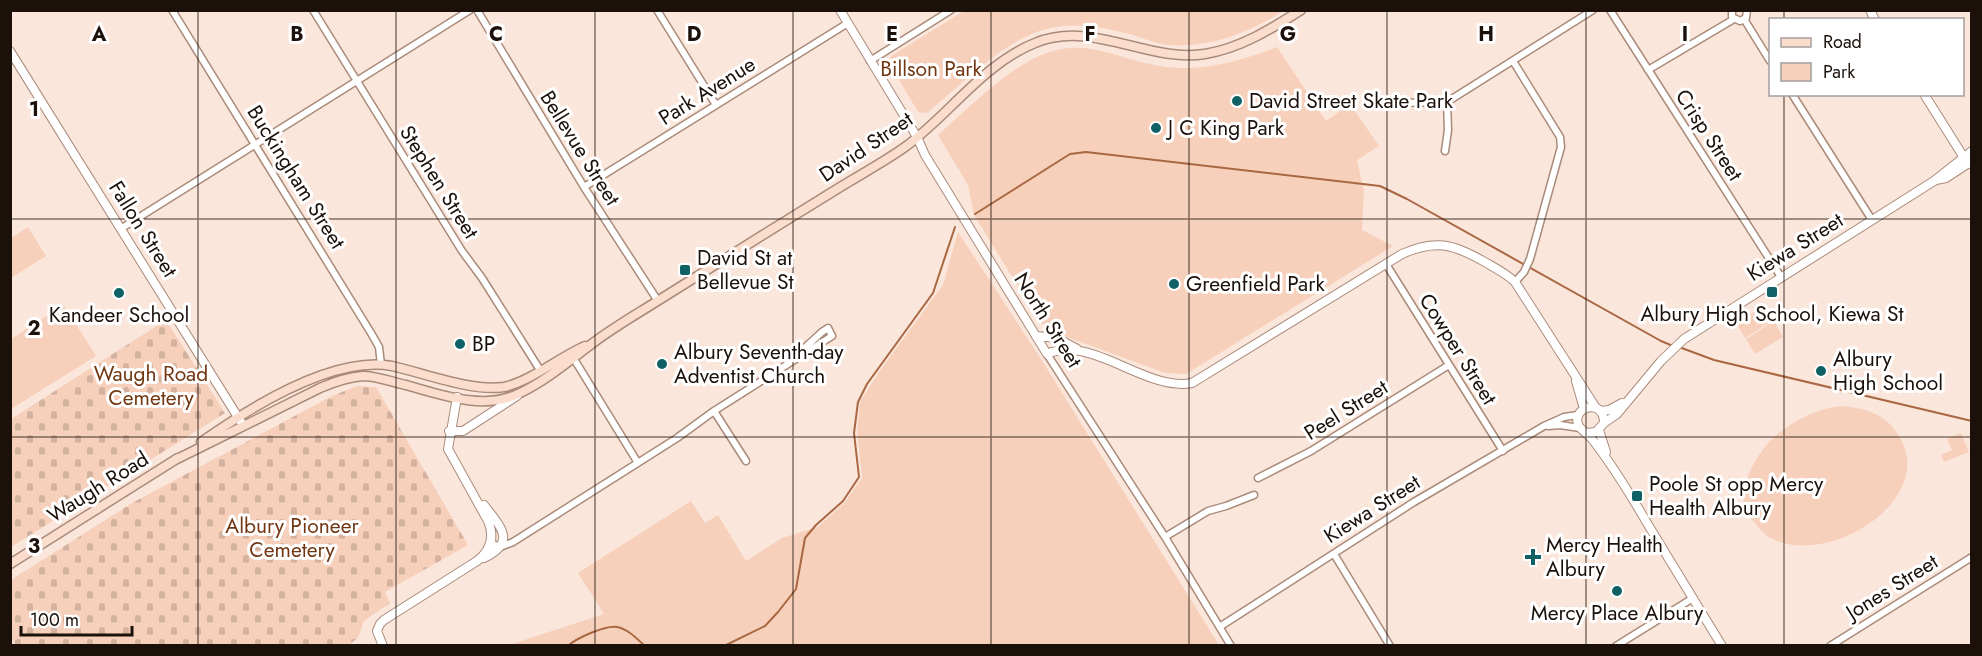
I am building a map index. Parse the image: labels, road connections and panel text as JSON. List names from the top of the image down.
{
  "streets": {
    "main road": ["David Street", "Waugh Road"],
    "street": [
      "Park Avenue",
      "Crisp Street",
      "Bellevue Street",
      "Buckingham Street",
      "Stephen Street",
      "Fallon Street",
      "Kiewa Street",
      "North Street",
      "Cowper Street",
      "Peel Street",
      "Jones Street"
    ]
  },
  "crossings": [
    ["Park Avenue", "Bellevue Street"],
    ["Park Avenue", "North Street"],
    ["Crisp Street", "Kiewa Street"],
    ["David Street", "Bellevue Street"],
    ["David Street", "Stephen Street"],
    ["David Street", "North Street"],
    ["David Street", "Waugh Road"],
    ["Buckingham Street", "Waugh Road"],
    ["Fallon Street", "Waugh Road"],
    ["Kiewa Street", "North Street"],
    ["Kiewa Street", "Cowper Street"],
    ["Cowper Street", "Peel Street"]
  ],
  "parks": ["Billson Park", "Waugh Road Cemetery", "Albury Pioneer Cemetery"],
  "places": {
    "other": [
      "David Street Skate Park",
      "J C King Park",
      "Greenfield Park",
      "Kandeer School",
      "BP",
      "Albury Seventh-day Adventist Church",
      "Albury High School",
      "Mercy Place Albury"
    ],
    "transit": ["David St at Bellevue St", "Albury High School, Kiewa St", "Poole St opp Mercy Health Albury"],
    "health": ["Mercy Health Albury"]
  },
  "legend": ["Road", "Park"],
  "scale_bar": "100 m",
  "grid": {
    "columns": [
      "A",
      "B",
      "C",
      "D",
      "E",
      "F",
      "G",
      "H",
      "I"
    ],
    "rows": ["1", "2", "3"]
  }
}
